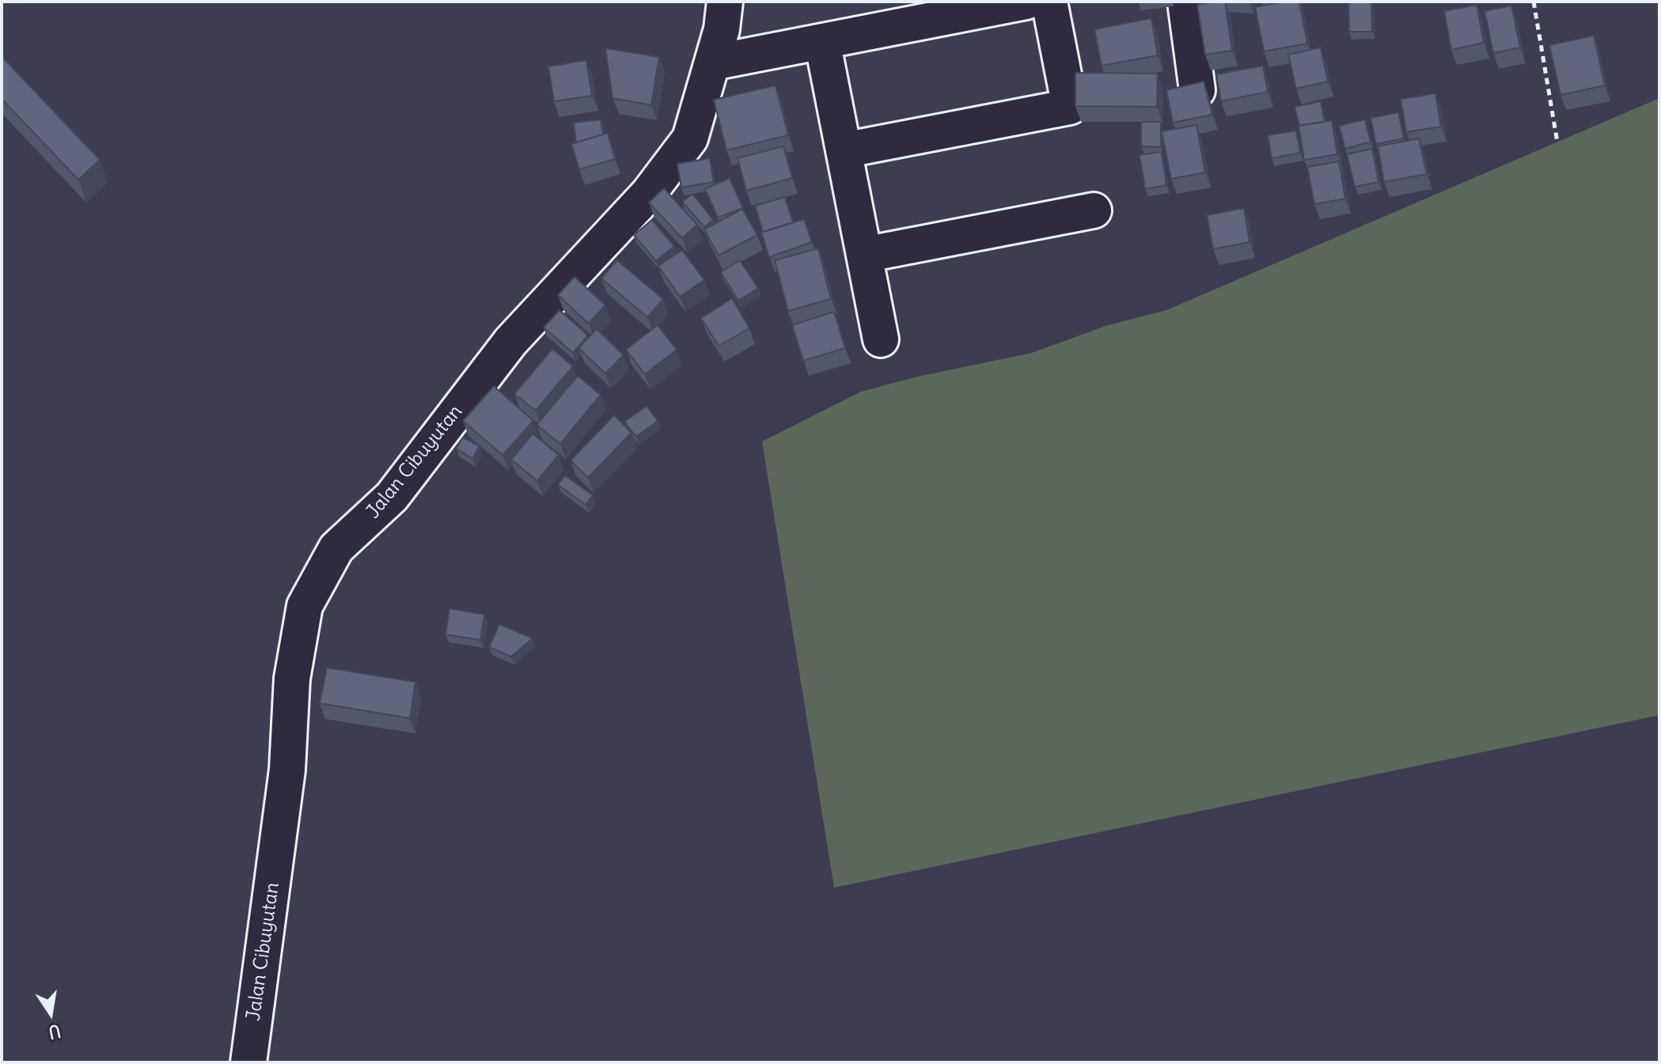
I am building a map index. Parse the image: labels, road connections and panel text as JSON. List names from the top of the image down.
{
  "streets": {
    "street": ["Jalan Cibuyutan"]
  },
  "north": "bottom"
}
